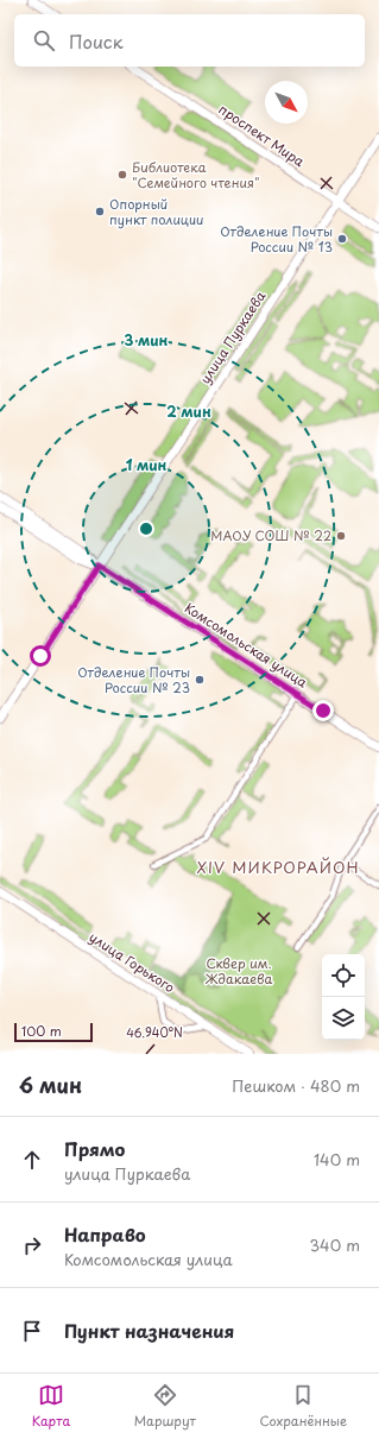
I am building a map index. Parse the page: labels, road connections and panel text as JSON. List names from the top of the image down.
{
  "streets": {
    "main road": [
      "проспект Мира",
      "улица Пуркаева",
      "Комсомольская улица",
      "улица Горького"
    ]
  },
  "crossings": [
    ["проспект Мира", "улица Пуркаева"],
    ["улица Пуркаева", "Комсомольская улица"]
  ],
  "districts": ["XIV МИКРОРАЙОН"],
  "parks": ["Сквер им. Ждакаева"],
  "places": [
    "Библиотека \"Семейного чтения\"",
    "Опорный пункт полиции",
    "Отделение Почты России № 13",
    "МАОУ СОШ № 22",
    "Отделение Почты России № 23"
  ],
  "scale_bar": "100 m",
  "north": "bottom right",
  "page": {
    "search": "Поиск",
    "scale": "100 m",
    "heading": ["6 мин", "Пешком · 480 m"],
    "list": [
      ["Прямо", "улица Пуркаева", "140 m"],
      ["Направо", "Комсомольская улица", "340 m"],
      "Пункт назначения"
    ],
    "nav": ["Карта", "Маршрут", "Сохранённые"]
  },
  "coordinates": ["46.940°N"],
  "rings": ["3 мин", "2 мин", "1 мин"]
}
